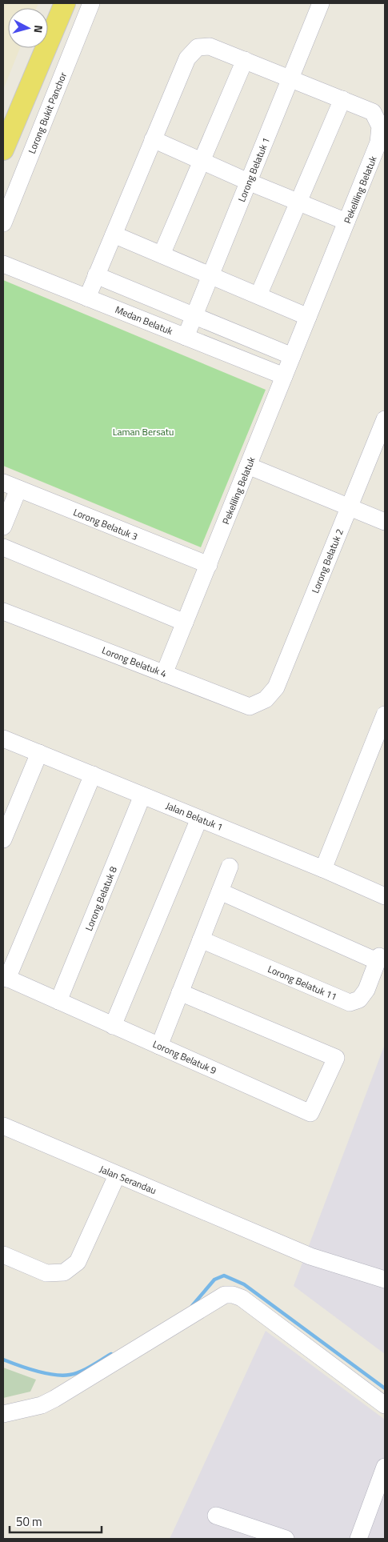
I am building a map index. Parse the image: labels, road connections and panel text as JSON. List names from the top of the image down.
{
  "streets": {
    "street": [
      "Lorong Bukit Panchor",
      "Lorong Belatuk 1",
      "Pekeliling Belatuk",
      "Medan Belatuk",
      "Lorong Belatuk 3",
      "Lorong Belatuk 2",
      "Lorong Belatuk 4",
      "Jalan Belatuk 1",
      "Lorong Belatuk 8",
      "Lorong Belatuk 11",
      "Lorong Belatuk 9",
      "Jalan Serandau"
    ]
  },
  "crossings": [
    ["Lorong Belatuk 1", "Pekeliling Belatuk"],
    ["Lorong Belatuk 1", "Medan Belatuk"],
    ["Pekeliling Belatuk", "Medan Belatuk"],
    ["Pekeliling Belatuk", "Lorong Belatuk 3"],
    ["Pekeliling Belatuk", "Lorong Belatuk 4"],
    ["Lorong Belatuk 2", "Lorong Belatuk 4"],
    ["Jalan Belatuk 1", "Lorong Belatuk 8"],
    ["Lorong Belatuk 8", "Lorong Belatuk 9"]
  ],
  "parks": ["Laman Bersatu"],
  "scale_bar": "50 m",
  "north": "right"
}
